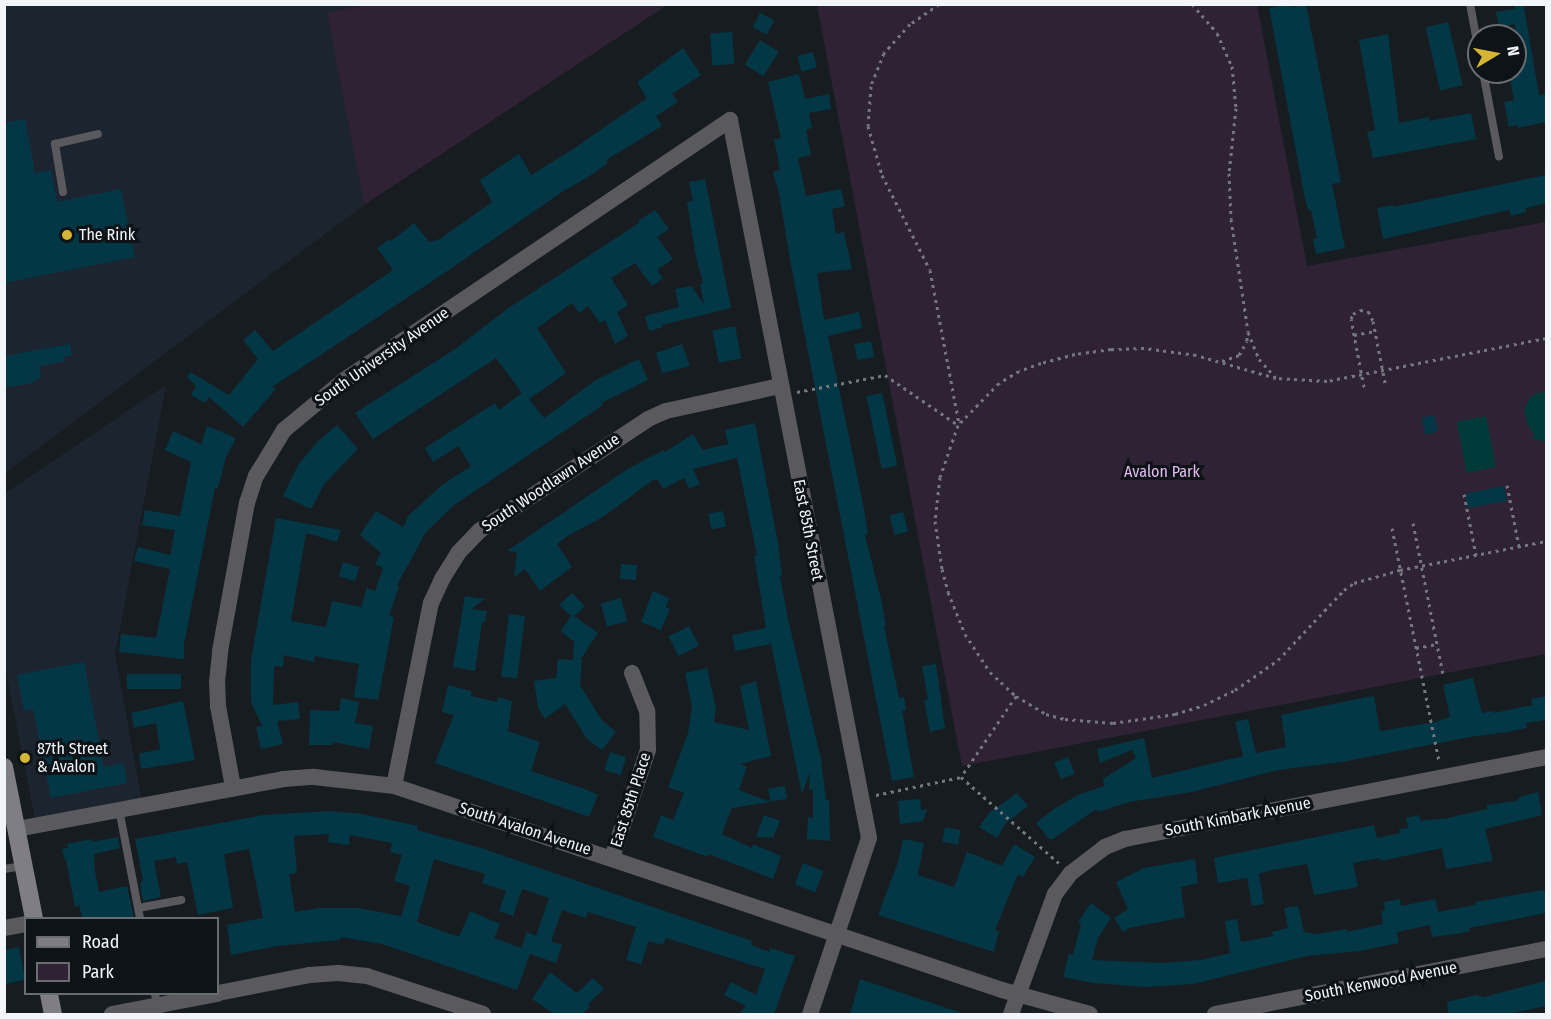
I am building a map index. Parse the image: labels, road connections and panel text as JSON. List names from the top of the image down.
{
  "streets": {
    "street": [
      "South University Avenue",
      "South Woodlawn Avenue",
      "East 85th Street",
      "East 85th Place",
      "South Kimbark Avenue",
      "South Avalon Avenue",
      "South Kenwood Avenue"
    ]
  },
  "crossings": [
    ["South University Avenue", "East 85th Street"],
    ["South University Avenue", "South Avalon Avenue"],
    ["South Woodlawn Avenue", "East 85th Street"],
    ["South Woodlawn Avenue", "South Avalon Avenue"],
    ["East 85th Street", "South Avalon Avenue"],
    ["East 85th Place", "South Avalon Avenue"],
    ["South Kimbark Avenue", "South Avalon Avenue"]
  ],
  "parks": ["Avalon Park"],
  "places": ["The Rink", "87th Street & Avalon"],
  "legend": ["Road", "Park"],
  "north": "right"
}
